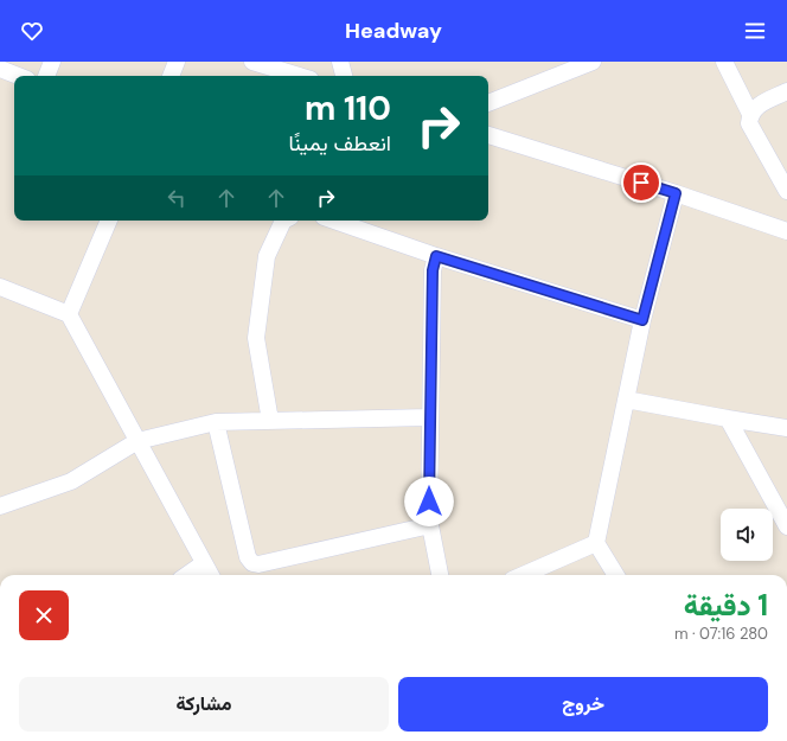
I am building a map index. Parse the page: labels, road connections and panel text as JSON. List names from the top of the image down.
{
  "page": {
    "header": "Headway",
    "turn": ["110 m", "انعطف يمينًا"],
    "heading": ["1 دقيقة", "280 m · 07:16"],
    "buttons": ["خروج", "مشاركة"]
  }
}
